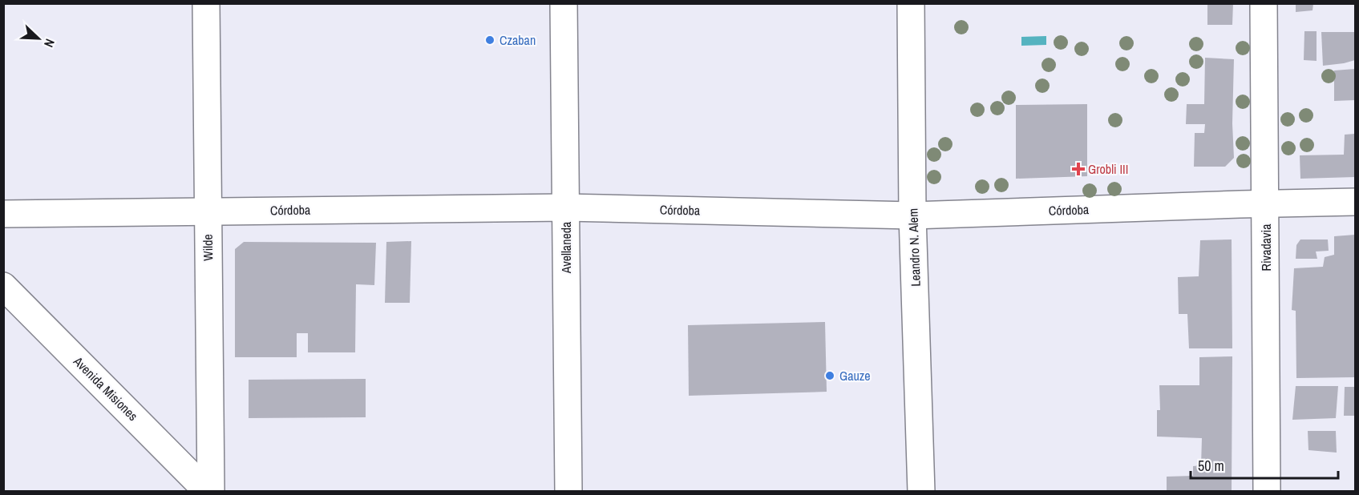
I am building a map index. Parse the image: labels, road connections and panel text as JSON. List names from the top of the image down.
{
  "streets": {
    "street": [
      "Córdoba",
      "Wilde",
      "Avellaneda",
      "Leandro N. Alem",
      "Rivadavia",
      "Avenida Misiones"
    ]
  },
  "crossings": [
    ["Córdoba", "Wilde"],
    ["Córdoba", "Avellaneda"],
    ["Córdoba", "Leandro N. Alem"],
    ["Córdoba", "Rivadavia"],
    ["Wilde", "Avenida Misiones"]
  ],
  "places": {
    "other": ["Czaban", "Gauze"],
    "health": ["Grobli III"]
  },
  "scale_bar": "50 m",
  "north": "bottom right"
}
